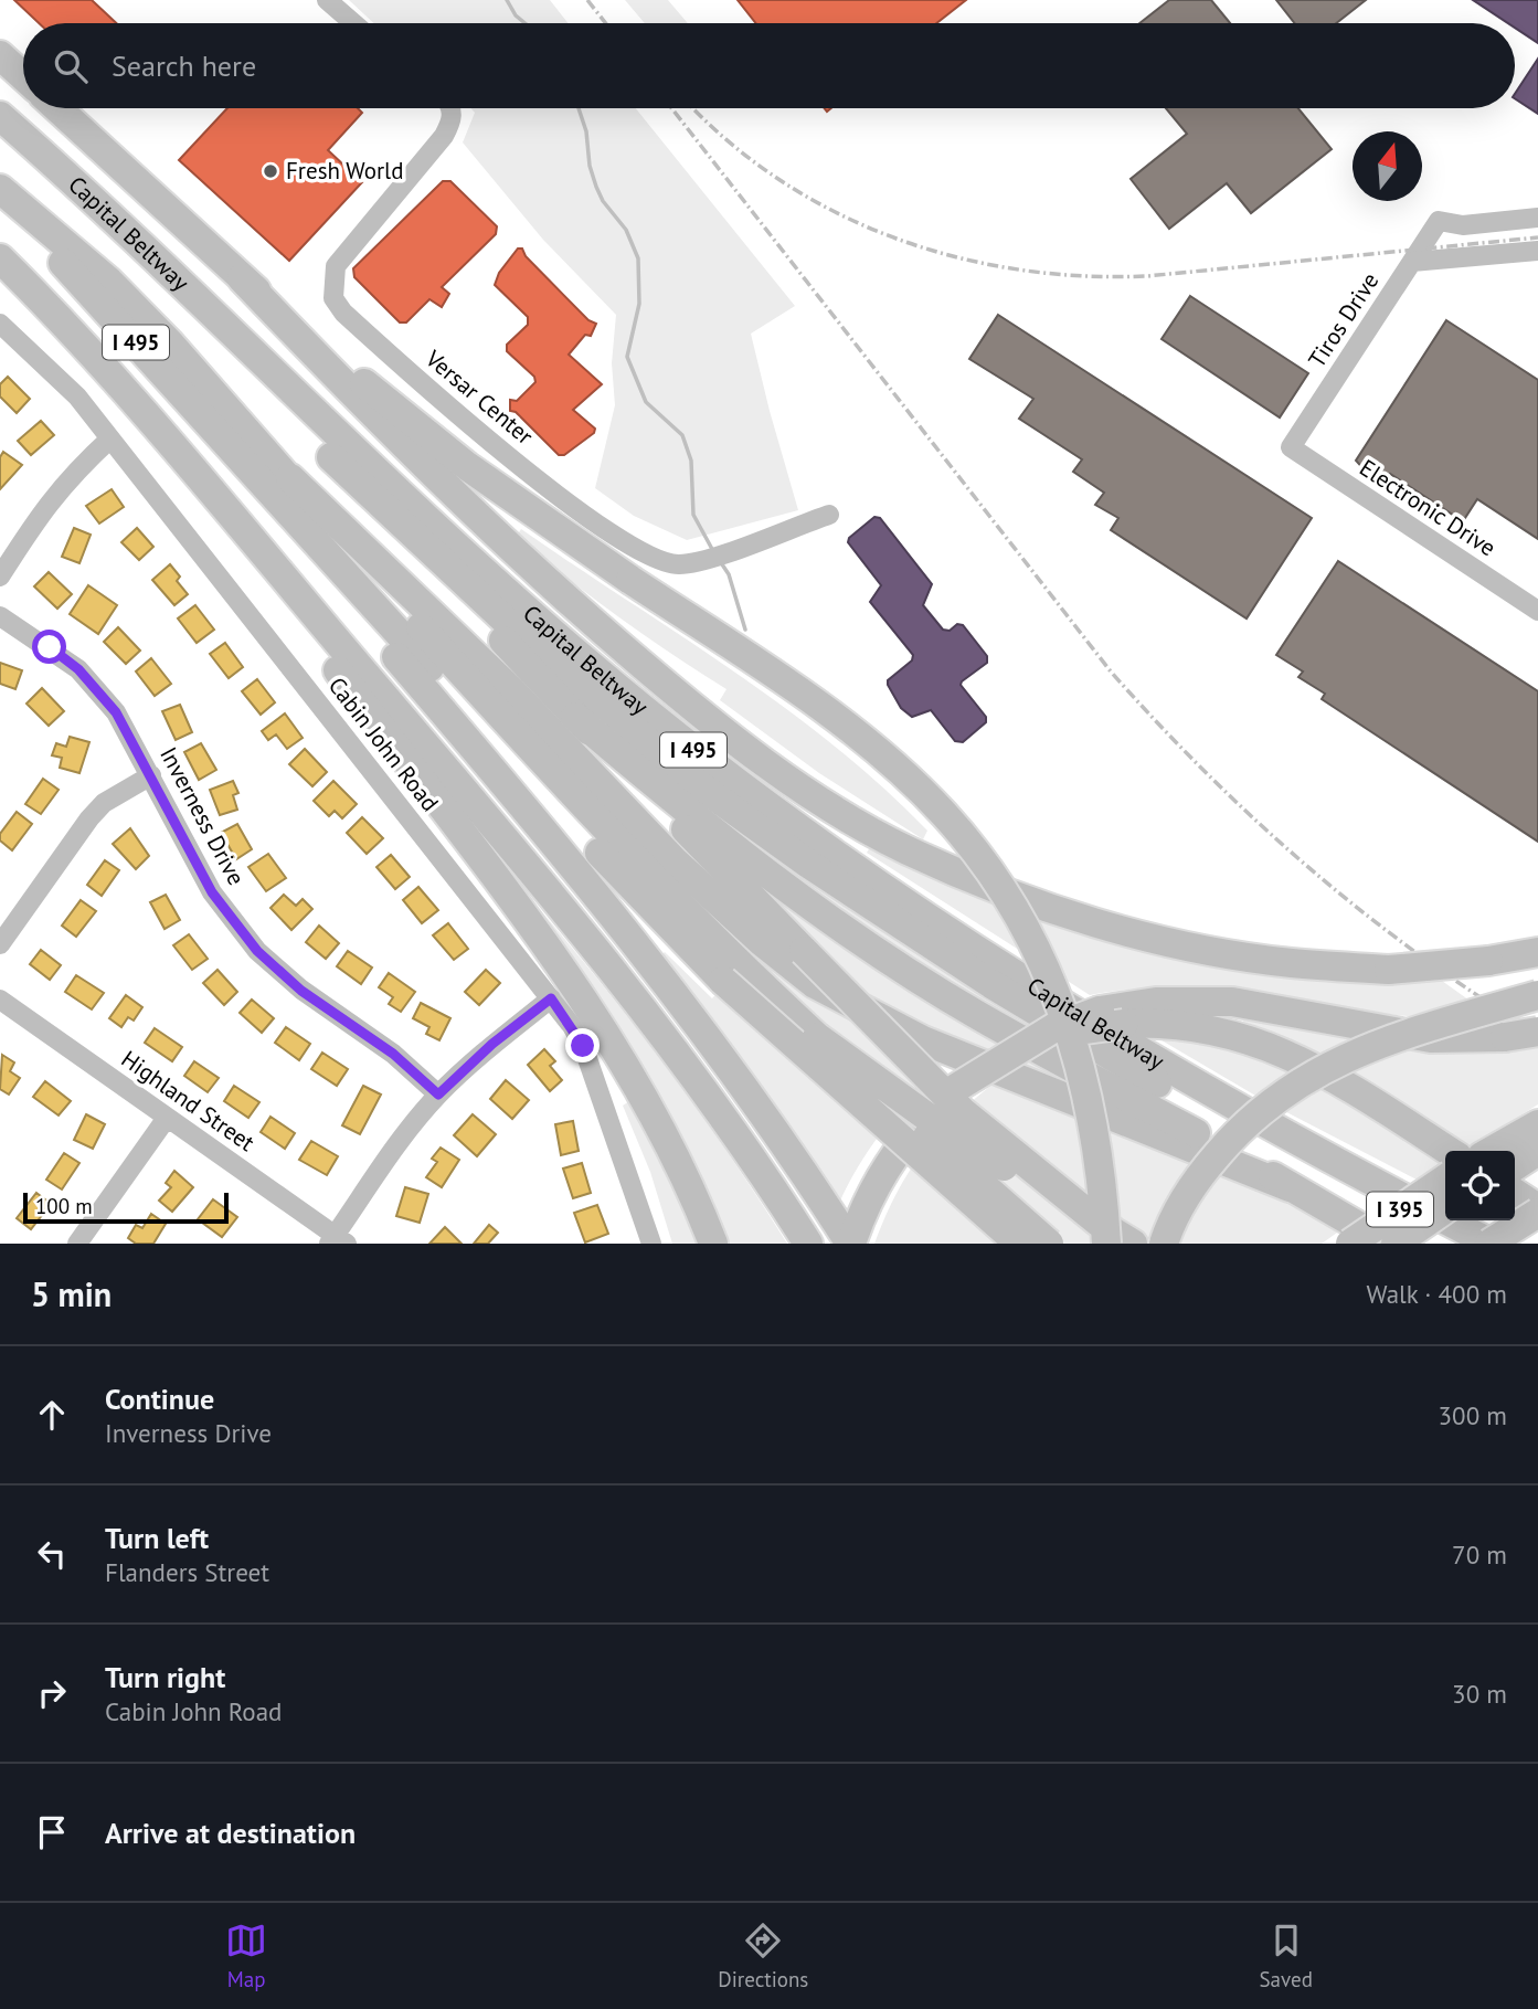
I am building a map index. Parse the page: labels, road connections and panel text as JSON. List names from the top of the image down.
{
  "streets": {
    "highway": ["Capital Beltway", "I 495", "I 395"],
    "street": [
      "Tiros Drive",
      "Versar Center",
      "Electronic Drive",
      "Cabin John Road",
      "Inverness Drive",
      "Highland Street"
    ]
  },
  "crossings": [
    ["Tiros Drive", "Electronic Drive"]
  ],
  "places": ["Fresh World"],
  "scale_bar": "100 m",
  "north": "top",
  "page": {
    "search": "Search here",
    "scale": "100 m",
    "heading": ["5 min", "Walk · 400 m"],
    "list": [
      ["Continue", "Inverness Drive", "300 m"],
      ["Turn left", "Flanders Street", "70 m"],
      ["Turn right", "Cabin John Road", "30 m"],
      "Arrive at destination"
    ],
    "nav": ["Map", "Directions", "Saved"]
  }
}
